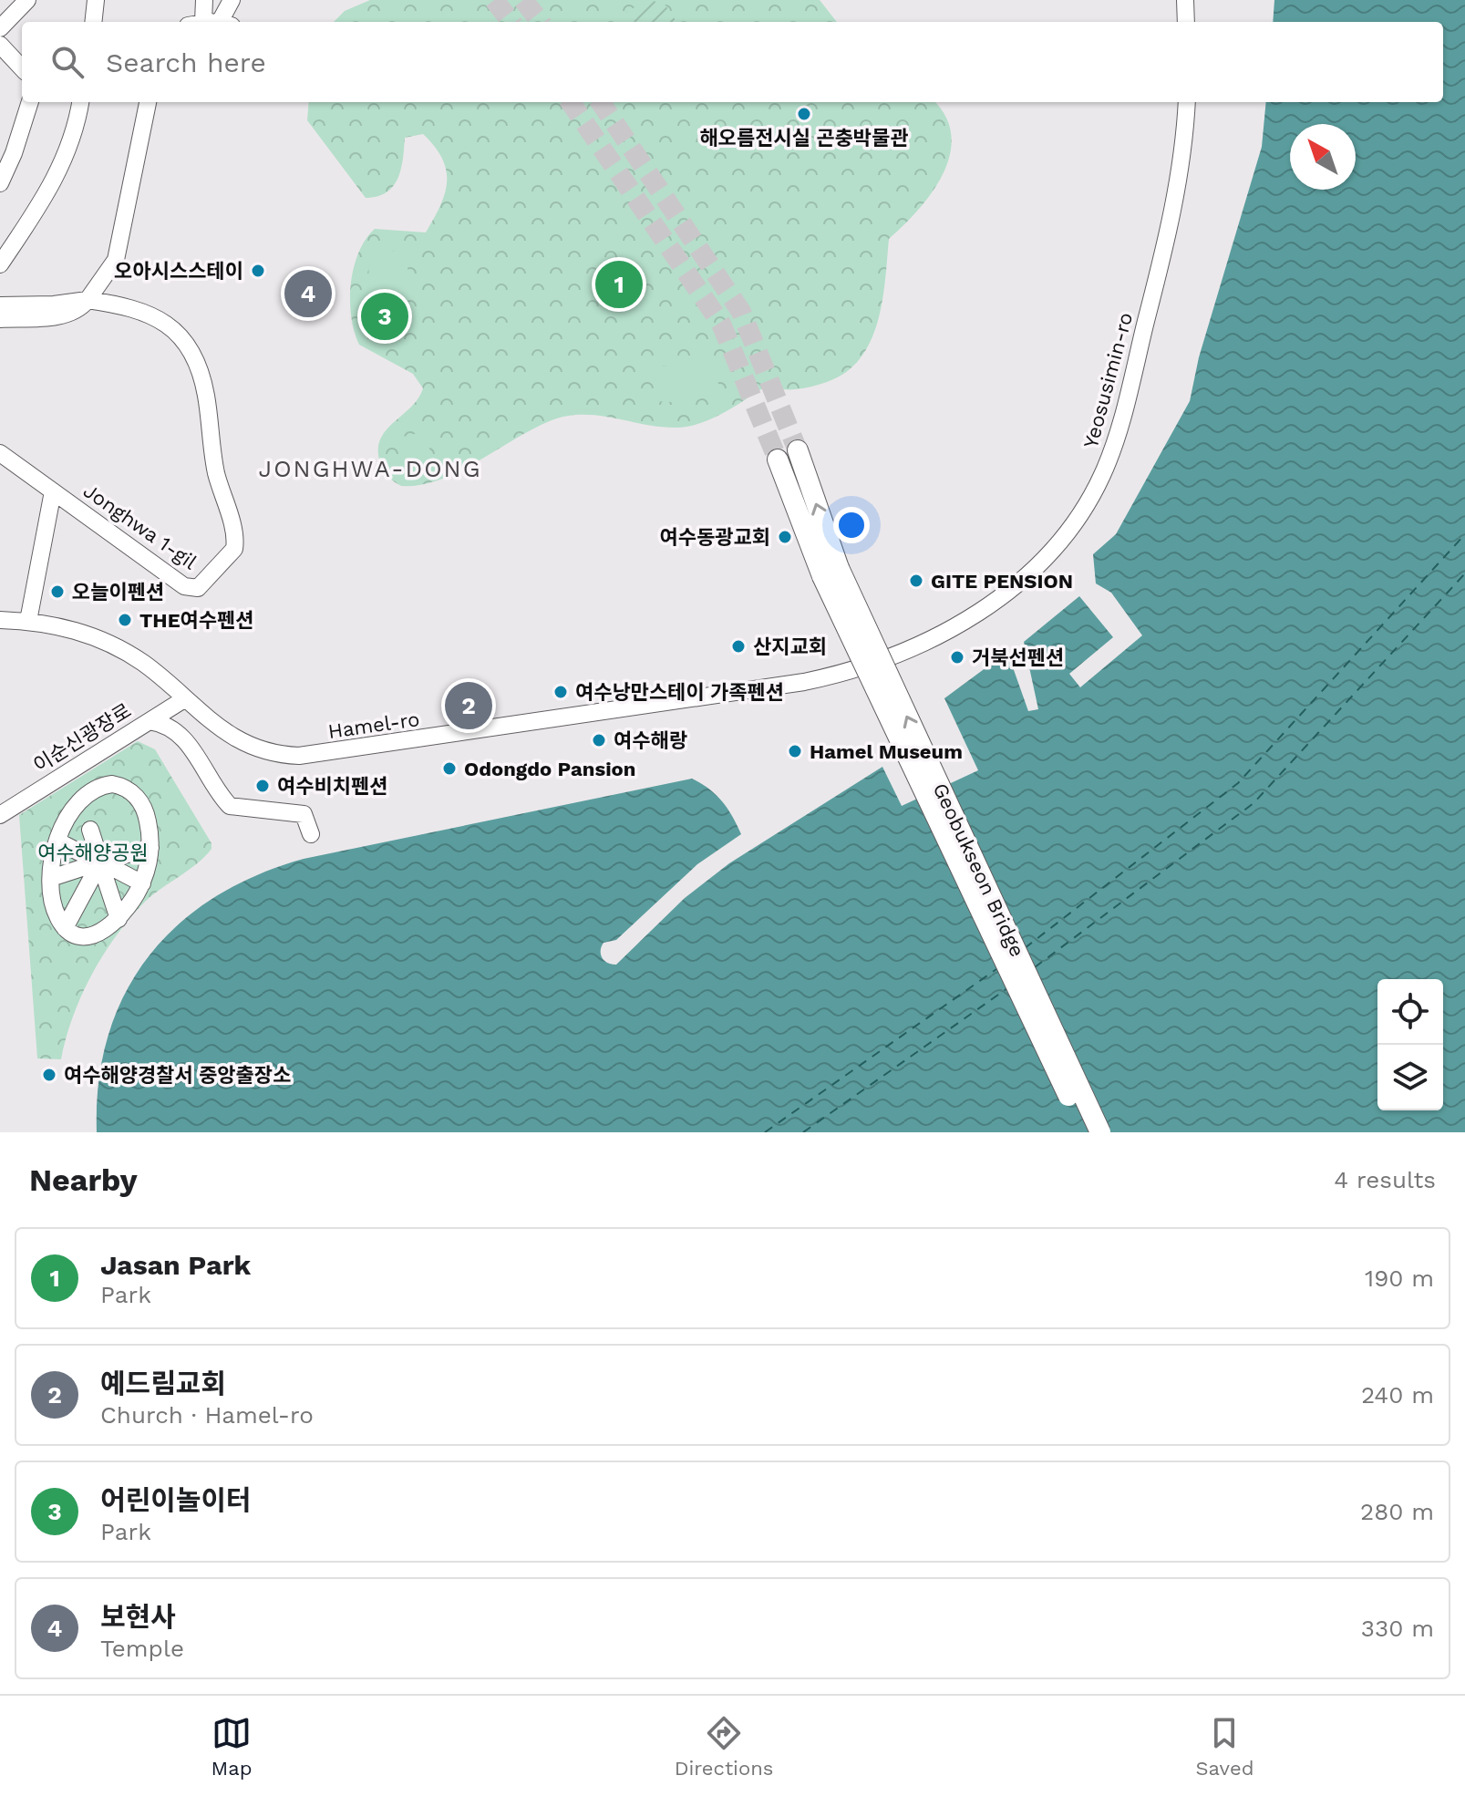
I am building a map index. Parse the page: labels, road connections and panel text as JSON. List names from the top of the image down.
{
  "streets": {
    "main road": ["Geobukseon Bridge"],
    "street": [
      "Yeosusimin-ro",
      "Jonghwa 1-gil",
      "Hamel-ro",
      "이순신광장로"
    ]
  },
  "crossings": [
    ["Yeosusimin-ro", "Hamel-ro"],
    ["Hamel-ro", "이순신광장로"]
  ],
  "districts": ["JONGHWA-DONG"],
  "parks": ["여수해양공원"],
  "places": [
    "해오름전시실 곤충박물관",
    "오아시스스테이",
    "여수동광교회",
    "GITE PENSION",
    "오늘이펜션",
    "THE여수펜션",
    "산지교회",
    "거북선펜션",
    "여수낭만스테이 가족펜션",
    "여수해랑",
    "Hamel Museum",
    "Odongdo Pansion",
    "여수비치펜션",
    "여수해양경찰서 중앙출장소"
  ],
  "north": "top left",
  "page": {
    "search": "Search here",
    "pins": [
      "1",
      "4",
      "3",
      "2"
    ],
    "heading": ["Nearby", "4 results"],
    "list": [
      {
        "mark": "1",
        "name": "Jasan Park",
        "note": "Park",
        "value": "190 m"
      },
      {
        "mark": "2",
        "name": "예드림교회",
        "note": "Church · Hamel-ro",
        "value": "240 m"
      },
      {
        "mark": "3",
        "name": "어린이놀이터",
        "note": "Park",
        "value": "280 m"
      },
      {
        "mark": "4",
        "name": "보현사",
        "note": "Temple",
        "value": "330 m"
      }
    ],
    "nav": ["Map", "Directions", "Saved"]
  }
}
